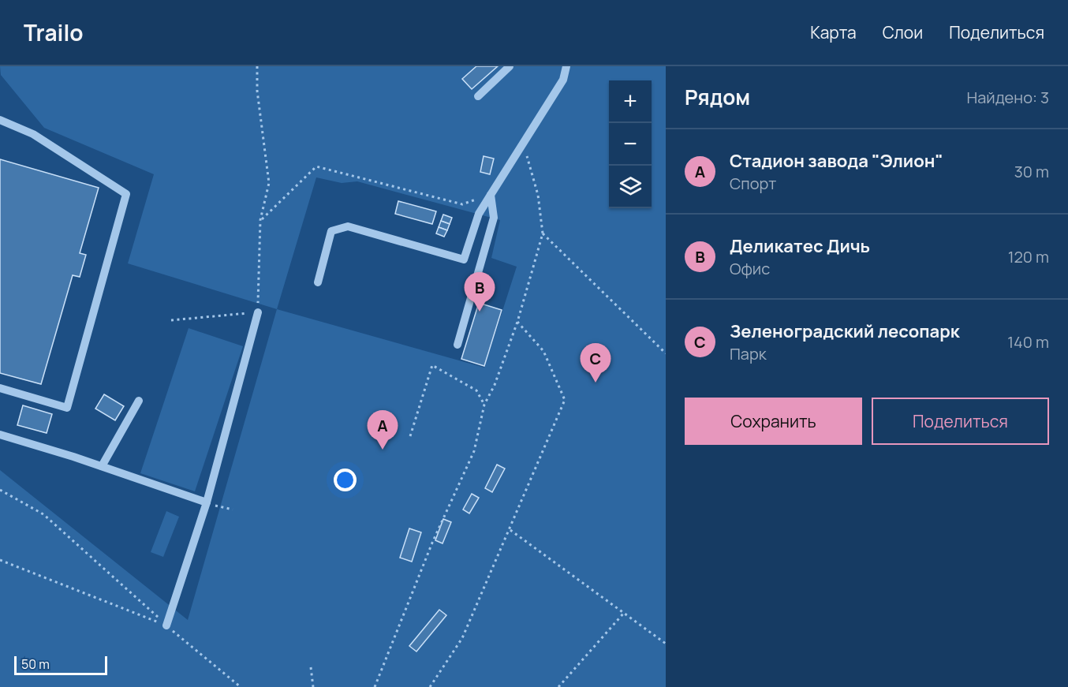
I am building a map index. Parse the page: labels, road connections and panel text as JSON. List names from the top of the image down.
{
  "scale_bar": "50 m",
  "page": {
    "header": "Trailo",
    "nav": ["Карта", "Слои", "Поделиться"],
    "heading": ["Рядом", "Найдено: 3"],
    "map_buttons": ["+", "−"],
    "list": [
      {
        "mark": "A",
        "name": "Стадион завода \"Элион\"",
        "note": "Спорт",
        "value": "30 m"
      },
      {
        "mark": "B",
        "name": "Деликатес Дичь",
        "note": "Офис",
        "value": "120 m"
      },
      {
        "mark": "C",
        "name": "Зеленоградский лесопарк",
        "note": "Парк",
        "value": "140 m"
      }
    ],
    "pins": ["B", "C", "A"],
    "buttons": ["Сохранить", "Поделиться"],
    "scale": "50 m"
  }
}
